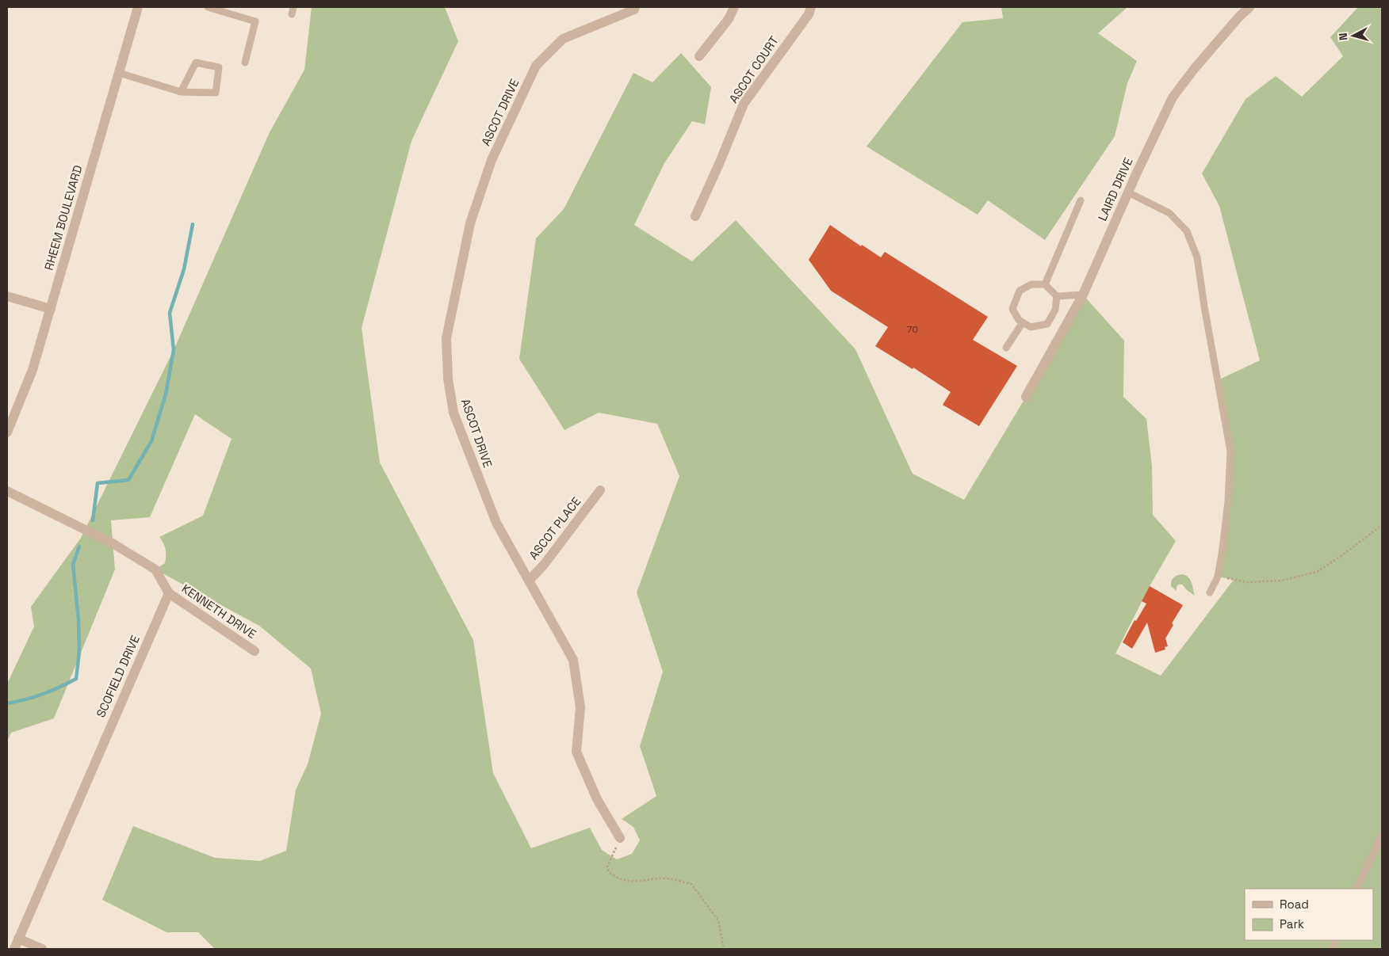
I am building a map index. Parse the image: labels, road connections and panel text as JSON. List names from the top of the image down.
{
  "streets": {
    "street": [
      "ASCOT COURT",
      "ASCOT DRIVE",
      "LAIRD DRIVE",
      "RHEEM BOULEVARD",
      "ASCOT PLACE",
      "KENNETH DRIVE",
      "SCOFIELD DRIVE"
    ]
  },
  "crossings": [
    ["ASCOT DRIVE", "ASCOT PLACE"],
    ["KENNETH DRIVE", "SCOFIELD DRIVE"]
  ],
  "house_numbers": ["70"],
  "legend": ["Road", "Park"],
  "north": "left"
}
